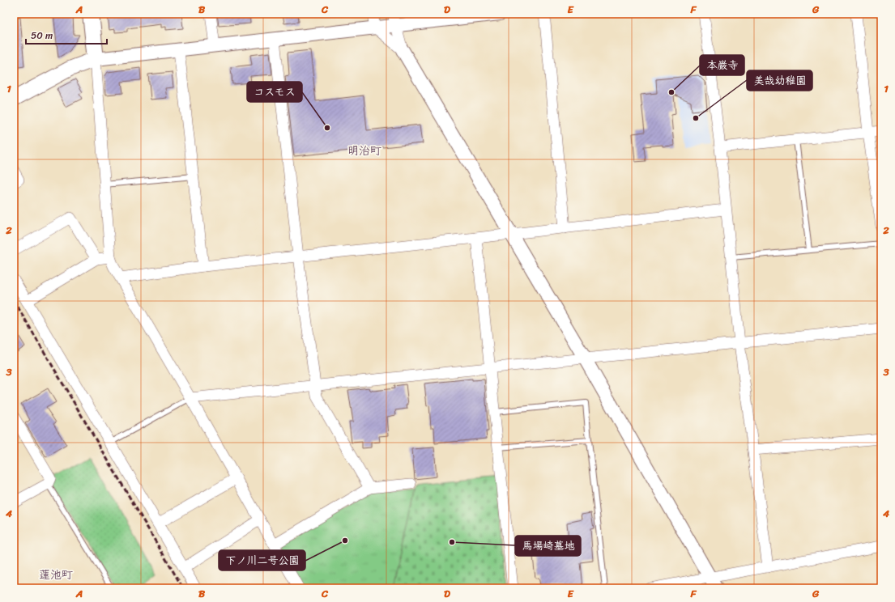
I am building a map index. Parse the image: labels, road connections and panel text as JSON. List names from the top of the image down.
{
  "districts": ["明治町", "蓮池町"],
  "places": [
    "本巌寺",
    "美哉幼稚園",
    "コスモス",
    "下ノ川二号公園",
    "馬場崎墓地"
  ],
  "scale_bar": "50 m",
  "grid": {
    "columns": [
      "A",
      "B",
      "C",
      "D",
      "E",
      "F",
      "G"
    ],
    "rows": [
      "1",
      "2",
      "3",
      "4"
    ]
  }
}
